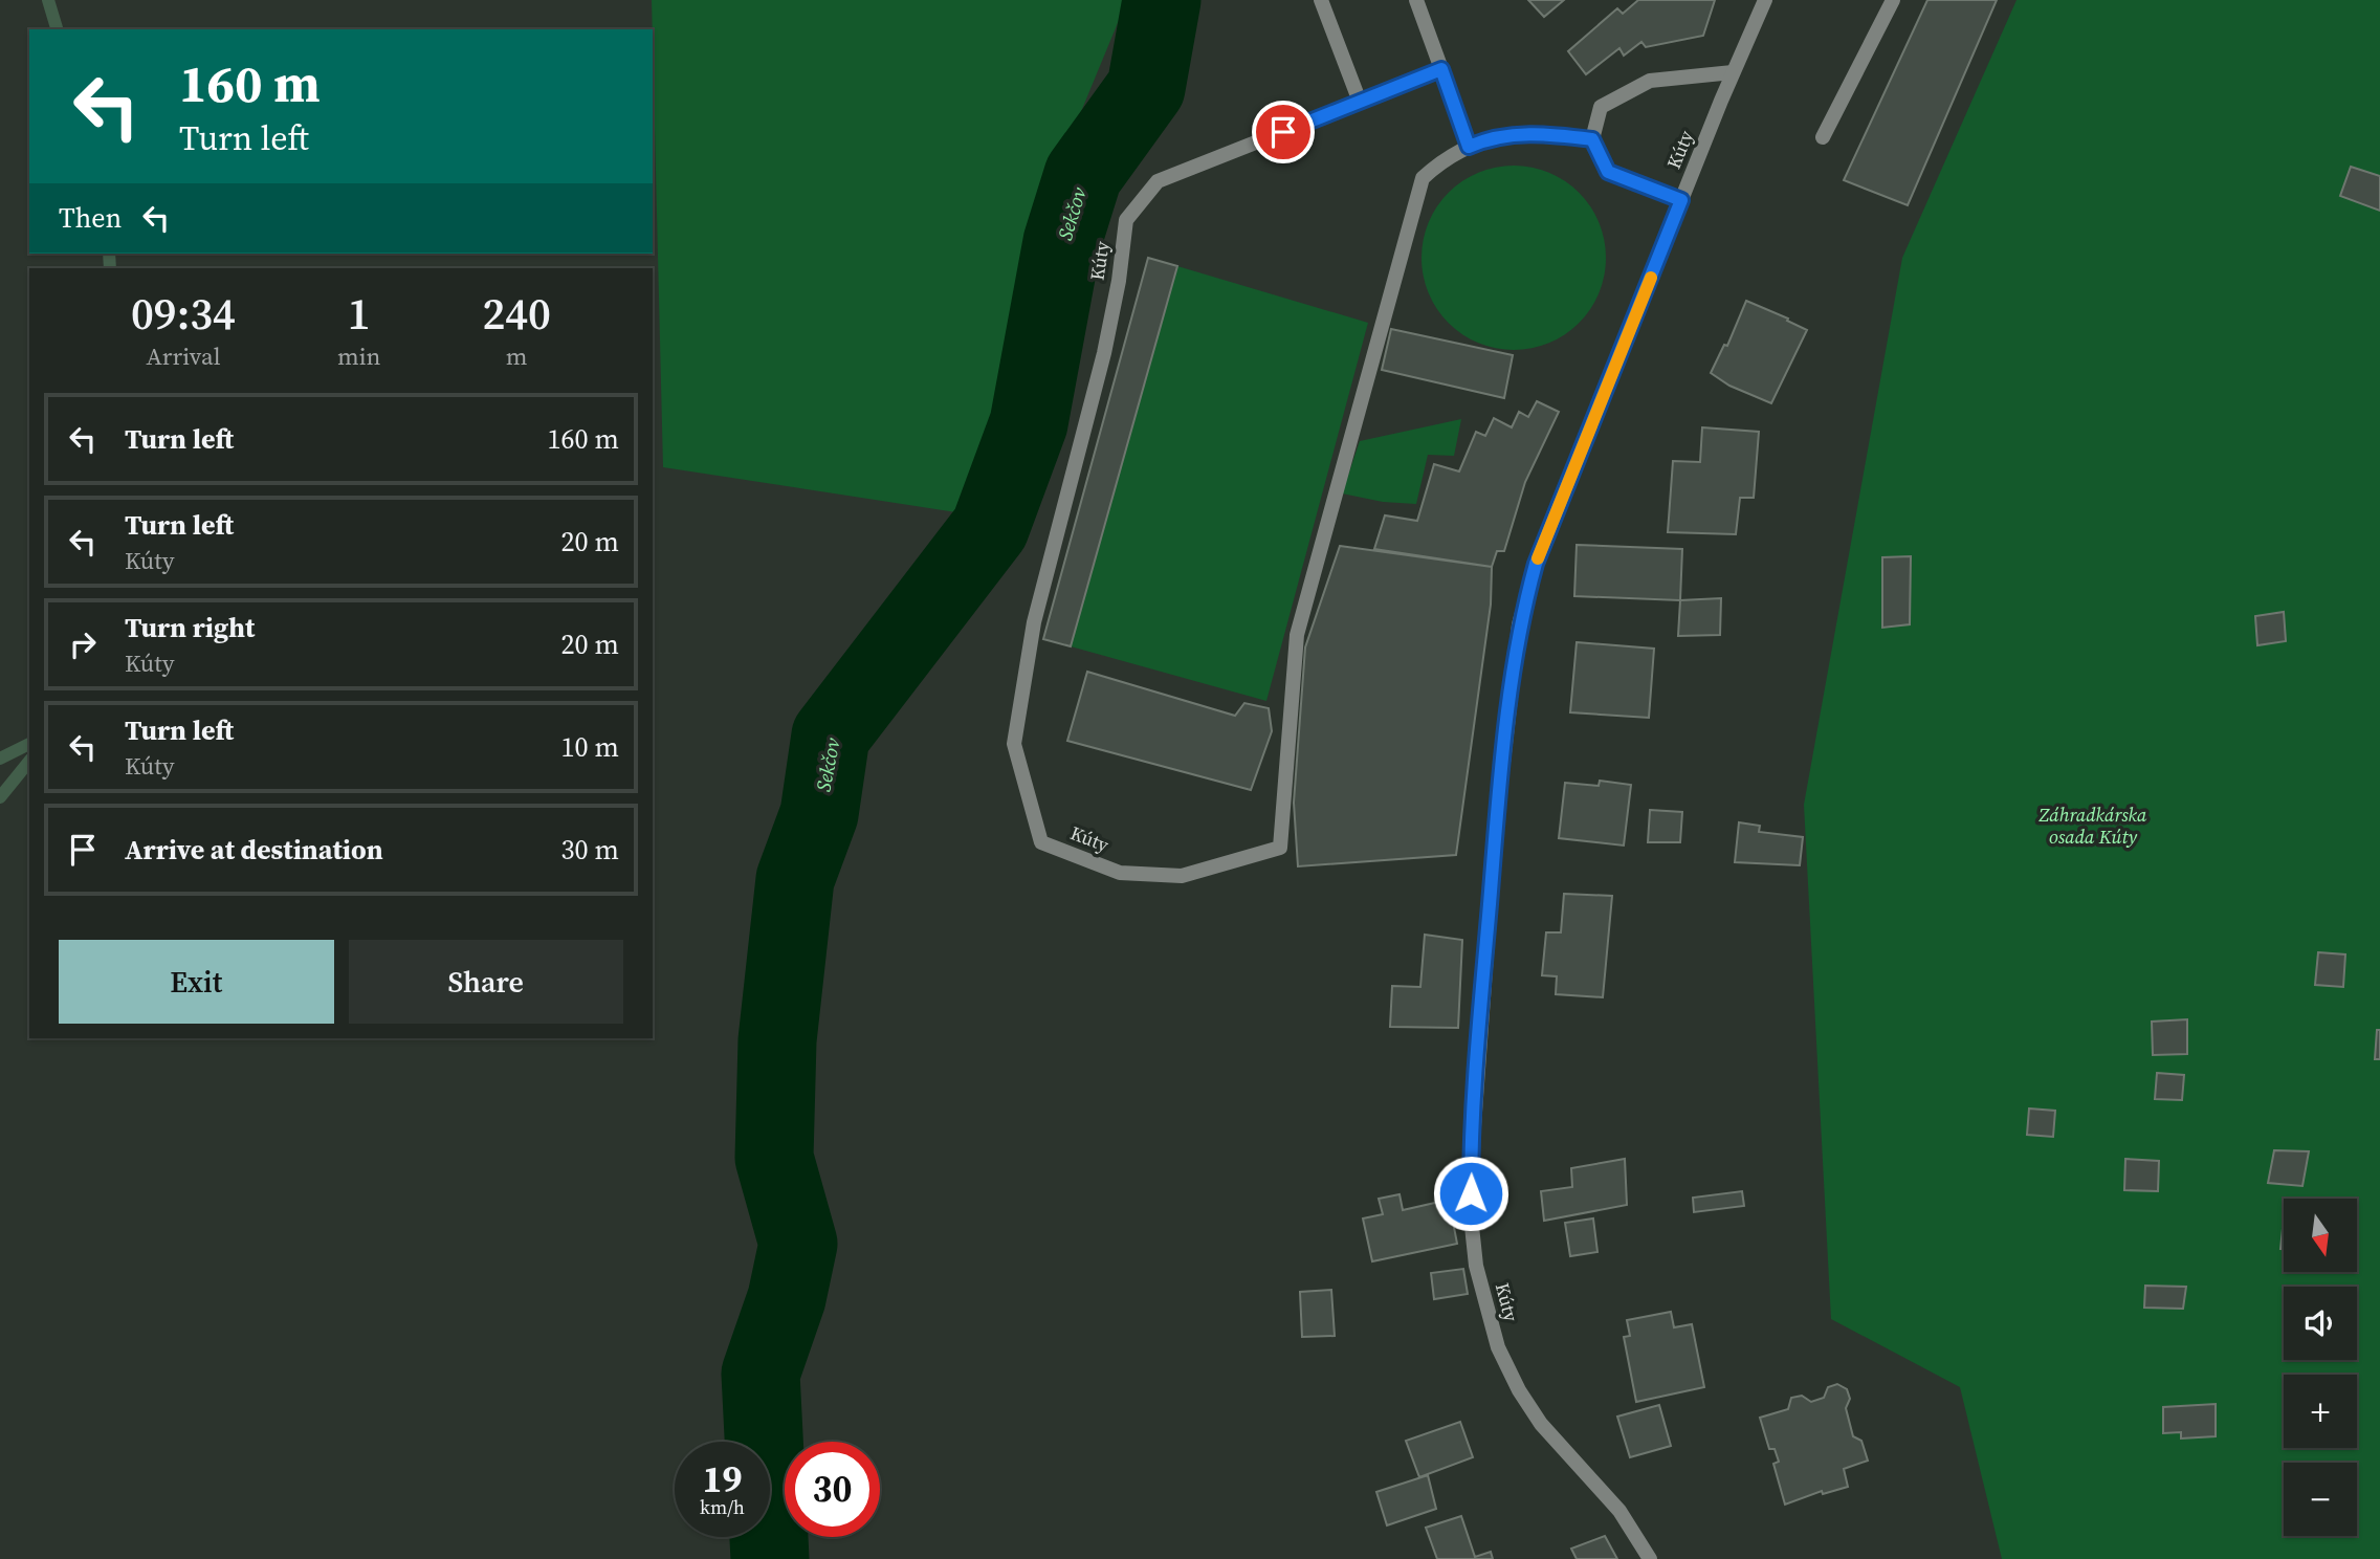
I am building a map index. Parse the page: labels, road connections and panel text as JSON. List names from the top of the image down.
{
  "streets": {
    "street": ["Kúty"]
  },
  "water": ["Sekčov"],
  "parks": ["Záhradkárska osada Kúty"],
  "north": "bottom",
  "page": {
    "turn": ["160 m", "Turn left"],
    "then": "Then",
    "eta": [
      "09:34",
      "Arrival",
      "1",
      "min",
      "240",
      "m"
    ],
    "list": [
      {
        "name": "Turn left",
        "value": "160 m"
      },
      {
        "name": "Turn left",
        "note": "Kúty",
        "value": "20 m"
      },
      {
        "name": "Turn right",
        "note": "Kúty",
        "value": "20 m"
      },
      {
        "name": "Turn left",
        "note": "Kúty",
        "value": "10 m"
      },
      {
        "name": "Arrive at destination",
        "value": "30 m"
      }
    ],
    "buttons": ["Exit", "Share"],
    "map_buttons": ["+", "−"],
    "speed": "19 km/h",
    "limit": "30"
  }
}
